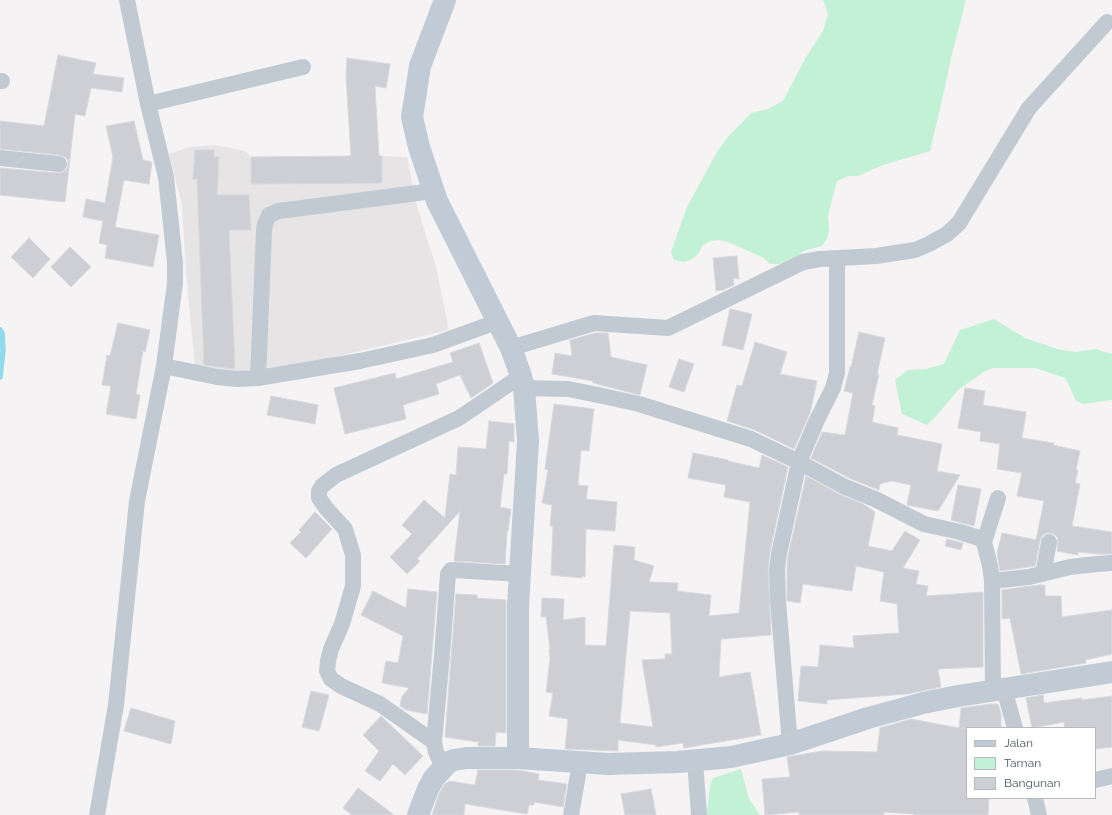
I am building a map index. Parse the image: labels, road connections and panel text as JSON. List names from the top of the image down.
{
  "legend": ["Jalan", "Taman", "Bangunan"]
}
